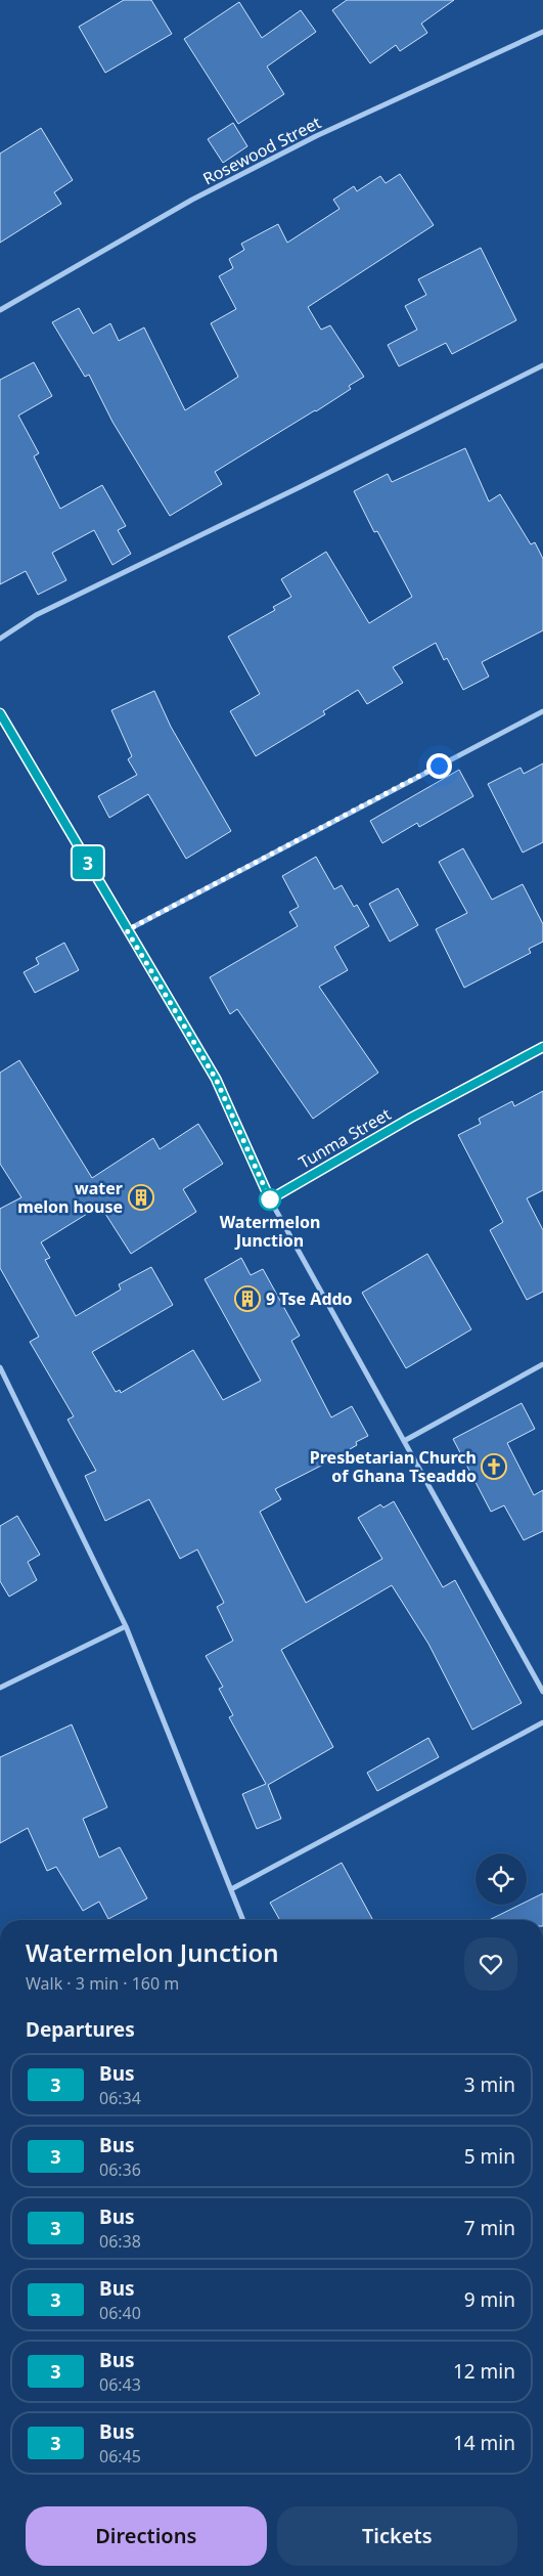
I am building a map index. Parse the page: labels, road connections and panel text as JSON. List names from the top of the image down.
{
  "streets": {
    "street": ["Rosewood Street", "Tunma Street"]
  },
  "places": {
    "building": ["water melon house", "9 Tse Addo"],
    "other": ["Watermelon Junction"],
    "church": ["Presbetarian Church of Ghana Tseaddo"]
  },
  "lines": ["bus line 3"],
  "page": {
    "on_map": "3",
    "heading": [
      ["Watermelon Junction", "Walk · 3 min · 160 m"],
      "Departures"
    ],
    "list": [
      {
        "mark": "3",
        "name": "Bus",
        "note": "06:34",
        "value": "3 min"
      },
      {
        "mark": "3",
        "name": "Bus",
        "note": "06:36",
        "value": "5 min"
      },
      {
        "mark": "3",
        "name": "Bus",
        "note": "06:38",
        "value": "7 min"
      },
      {
        "mark": "3",
        "name": "Bus",
        "note": "06:40",
        "value": "9 min"
      },
      {
        "mark": "3",
        "name": "Bus",
        "note": "06:43",
        "value": "12 min"
      },
      {
        "mark": "3",
        "name": "Bus",
        "note": "06:45",
        "value": "14 min"
      }
    ],
    "buttons": ["Directions", "Tickets"]
  }
}
